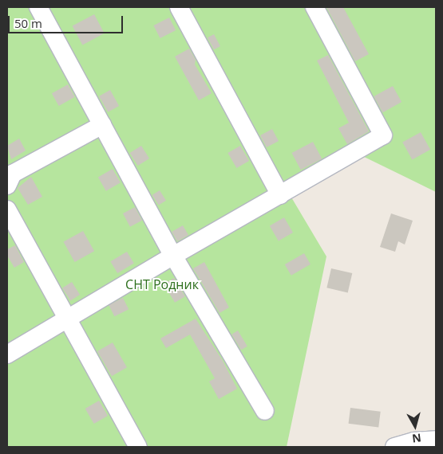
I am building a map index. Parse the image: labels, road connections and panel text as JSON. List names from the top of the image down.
{
  "parks": ["СНТ Родник"],
  "scale_bar": "50 m",
  "north": "bottom"
}
